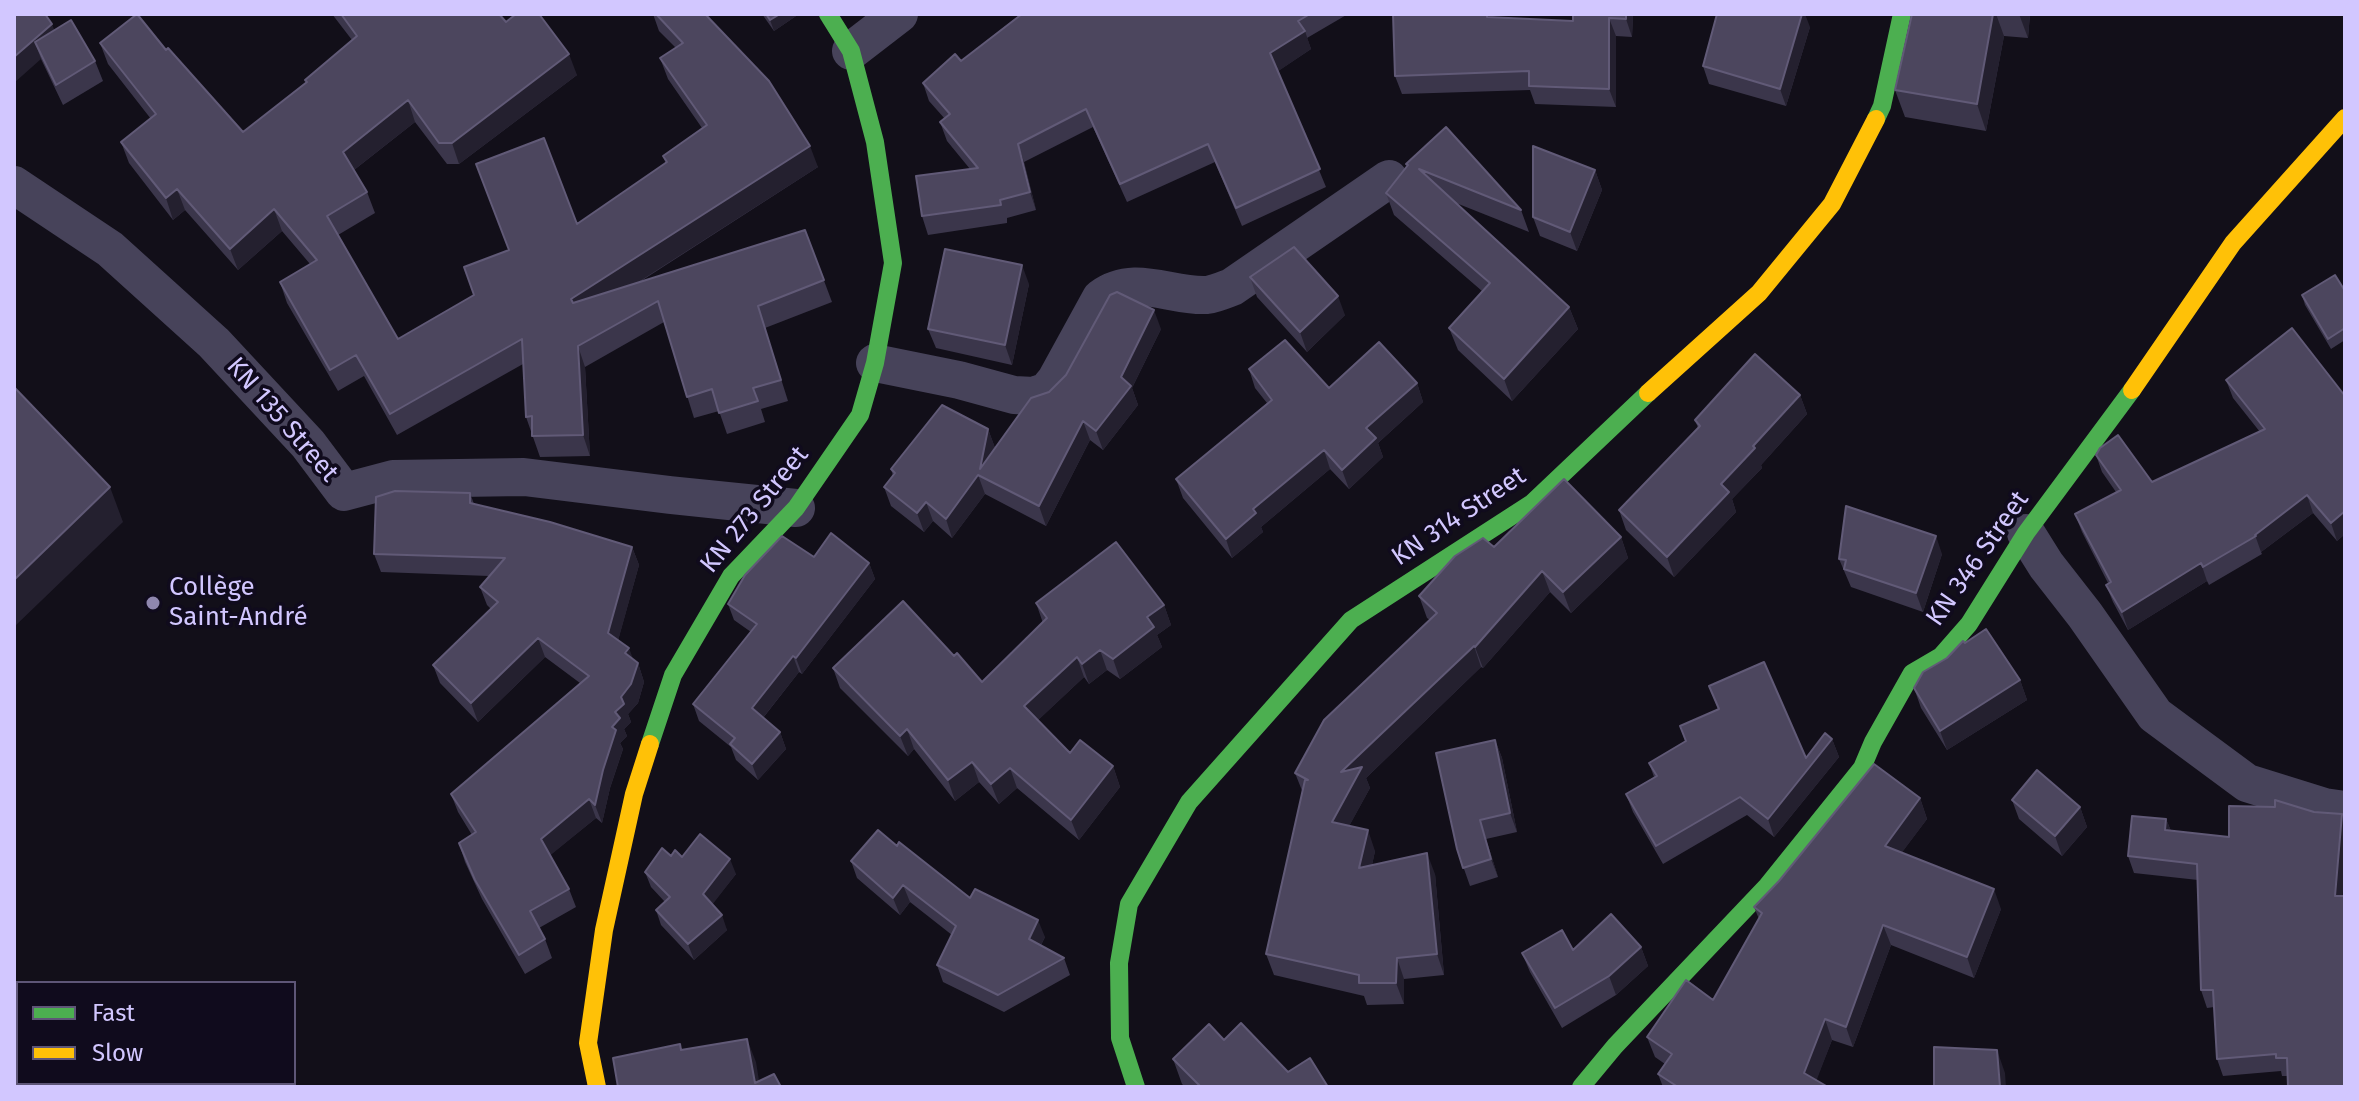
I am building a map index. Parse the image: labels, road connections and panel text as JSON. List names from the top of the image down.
{
  "streets": {
    "street": [
      "KN 135 Street",
      "KN 273 Street",
      "KN 314 Street",
      "KN 346 Street"
    ]
  },
  "crossings": [
    ["KN 135 Street", "KN 273 Street"]
  ],
  "places": ["Collège Saint-André"],
  "legend": ["Fast", "Slow"]
}
